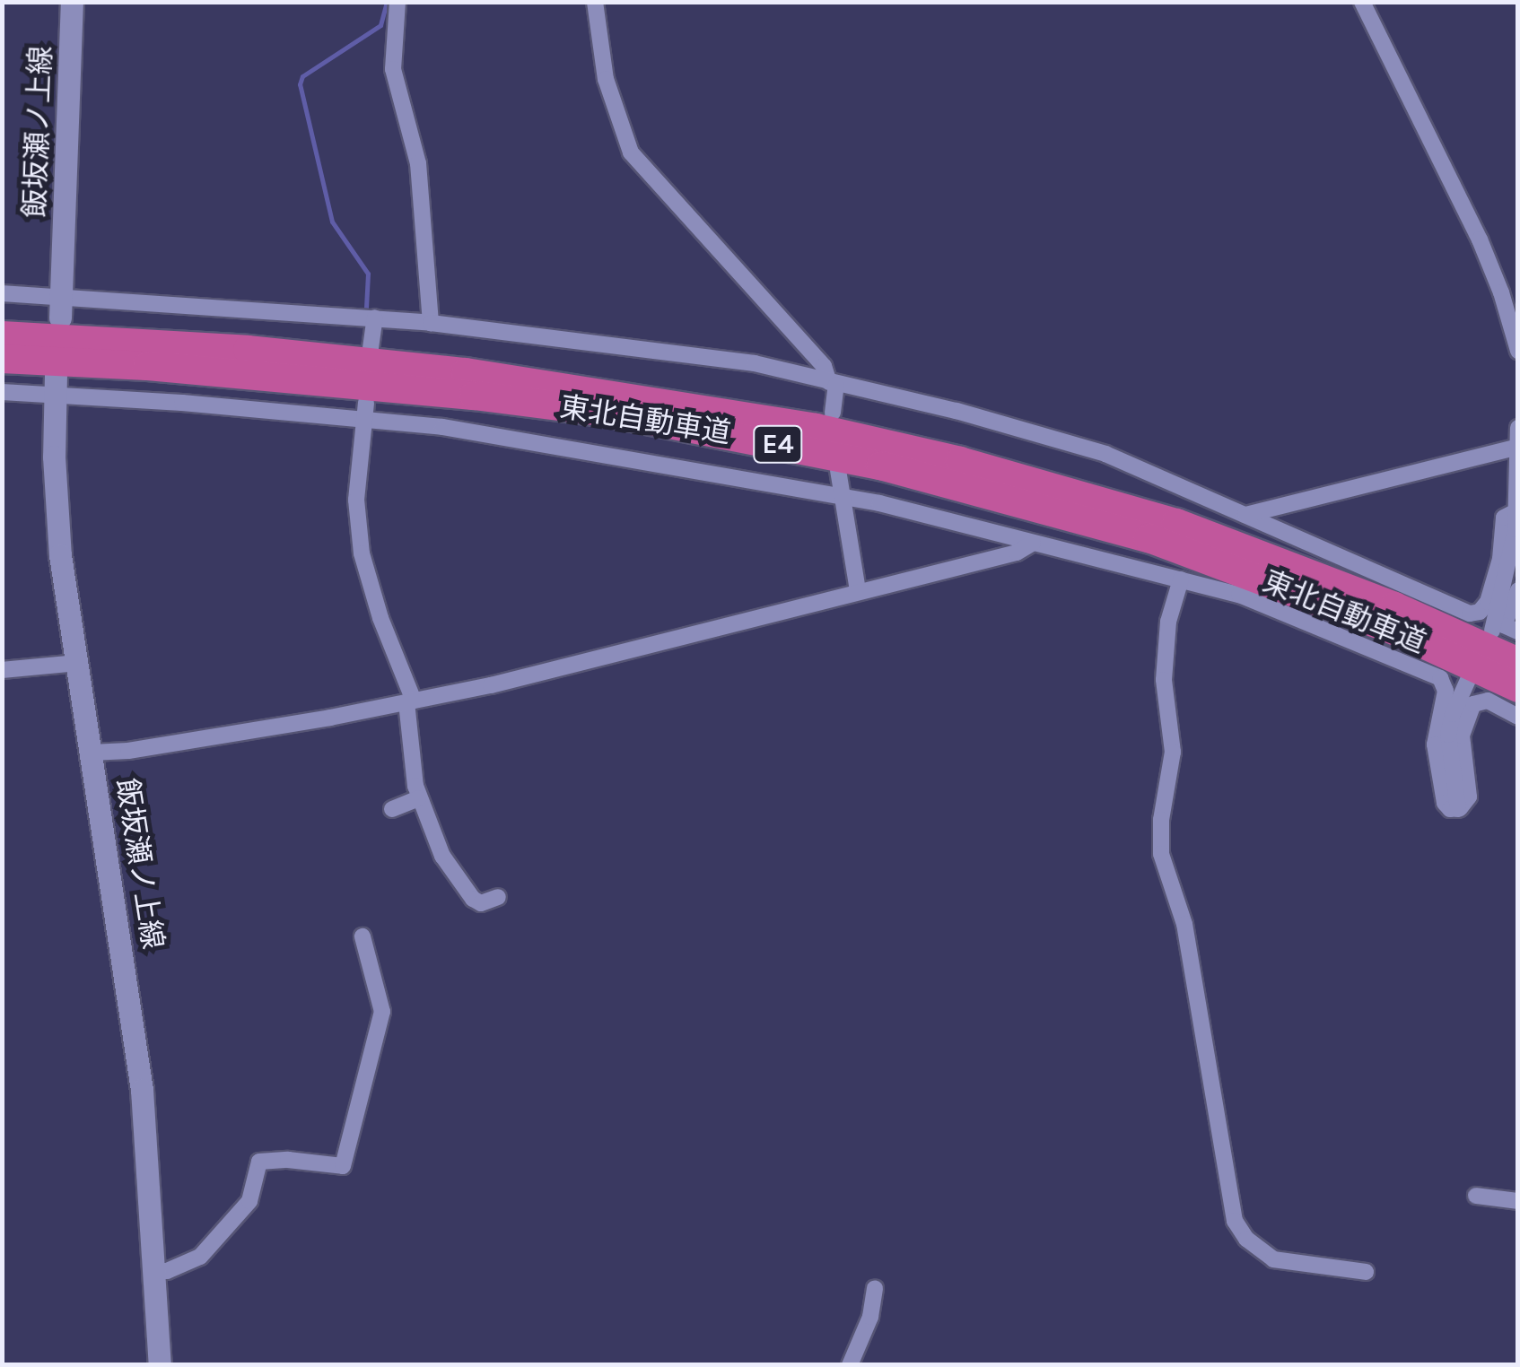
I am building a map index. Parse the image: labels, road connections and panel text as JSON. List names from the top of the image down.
{
  "streets": {
    "highway": ["東北自動車道", "E4"],
    "main road": ["飯坂瀬ノ上線"]
  }
}
